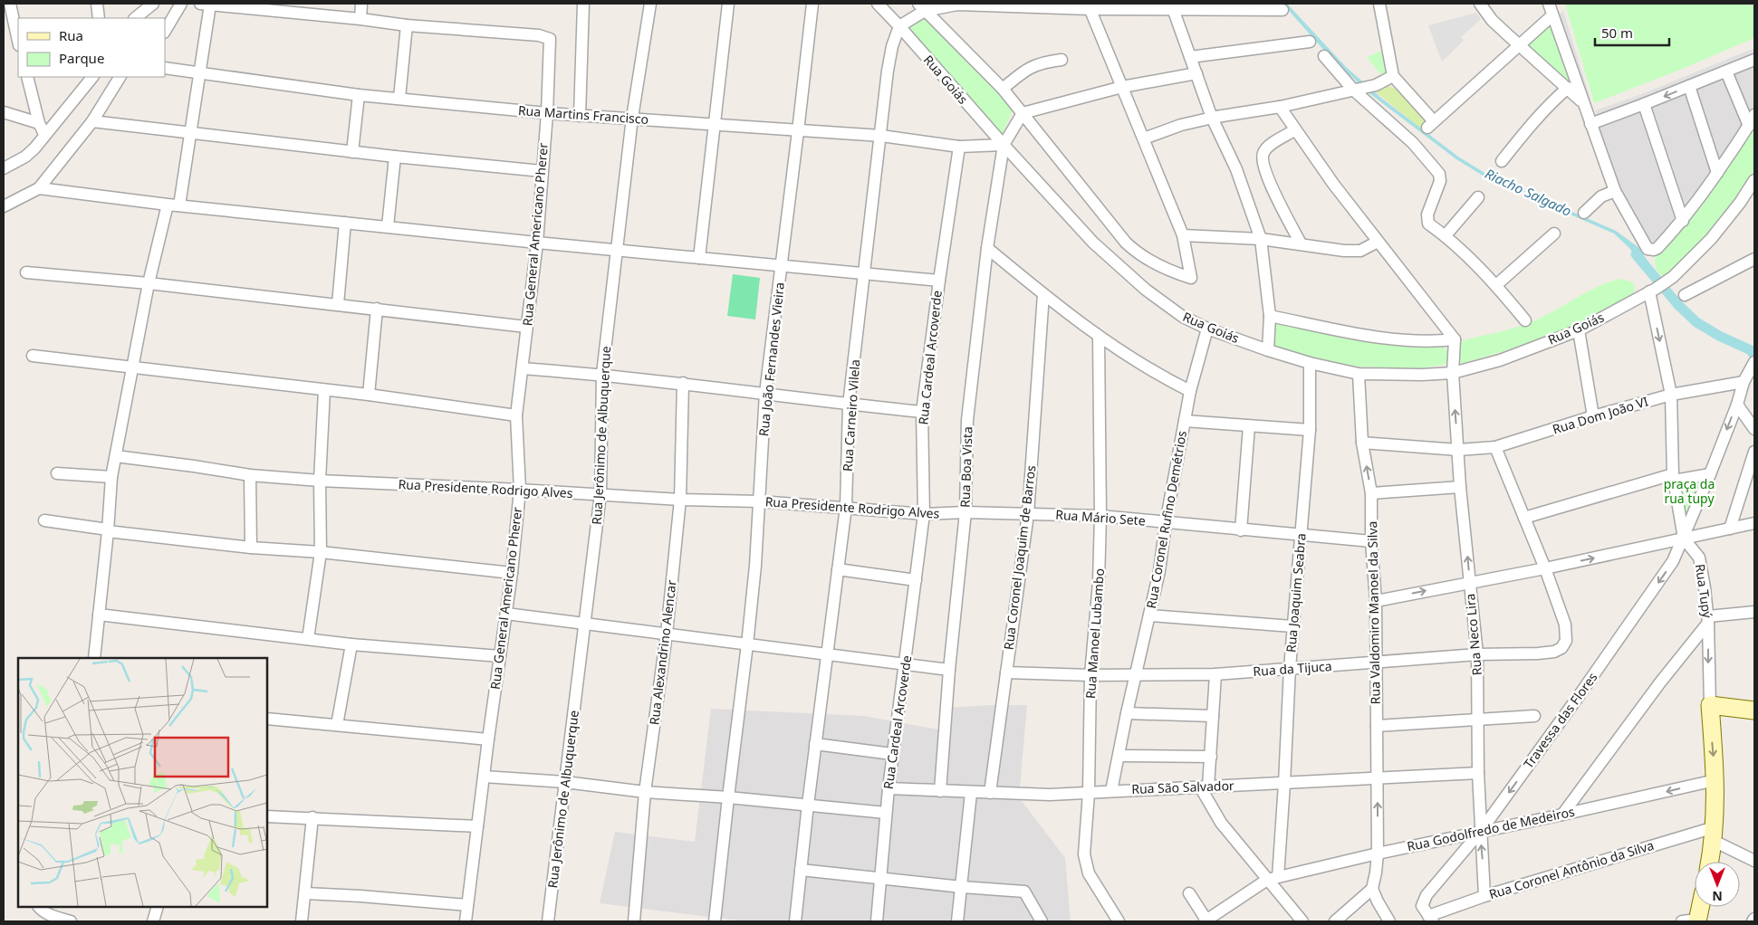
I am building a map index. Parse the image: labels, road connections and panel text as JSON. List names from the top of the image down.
{
  "streets": {
    "street": [
      "Rua Goiás",
      "Rua Martins Francisco",
      "Rua General Americano Pherer",
      "Rua Cardeal Arcoverde",
      "Rua João Fernandes Vieira",
      "Rua Carneiro Vilela",
      "Rua Dom João VI",
      "Rua Jerônimo de Albuquerque",
      "Rua Boa Vista",
      "Rua Presidente Rodrigo Alves",
      "Rua Mário Sete",
      "Rua Coronel Rufino Demétrios",
      "Rua Coronel Joaquim de Barros",
      "Rua Tupý",
      "Rua Joaquim Seabra",
      "Rua Valdomiro Manoel da Silva",
      "Rua Manoel Lubambo",
      "Rua Neco Lira",
      "Rua Alexandrino Alencar",
      "Rua da Tijuca",
      "Travessa das Flores",
      "Rua São Salvador",
      "Rua Godolfredo de Medeiros",
      "Rua Coronel Antônio da Silva"
    ]
  },
  "crossings": [
    ["Rua Goiás", "Rua Martins Francisco"],
    ["Rua Goiás", "Rua Carneiro Vilela"],
    ["Rua Goiás", "Rua Boa Vista"],
    ["Rua Goiás", "Rua Coronel Rufino Demétrios"],
    ["Rua Goiás", "Rua Tupý"],
    ["Rua Goiás", "Rua Joaquim Seabra"],
    ["Rua Goiás", "Rua Valdomiro Manoel da Silva"],
    ["Rua Goiás", "Rua Neco Lira"],
    ["Rua Martins Francisco", "Rua General Americano Pherer"],
    ["Rua Martins Francisco", "Rua Cardeal Arcoverde"],
    ["Rua Martins Francisco", "Rua João Fernandes Vieira"],
    ["Rua Martins Francisco", "Rua Carneiro Vilela"],
    ["Rua Martins Francisco", "Rua Jerônimo de Albuquerque"],
    ["Rua Martins Francisco", "Rua Boa Vista"],
    ["Rua General Americano Pherer", "Rua Presidente Rodrigo Alves"],
    ["Rua Cardeal Arcoverde", "Rua Presidente Rodrigo Alves"],
    ["Rua Cardeal Arcoverde", "Rua São Salvador"],
    ["Rua João Fernandes Vieira", "Rua Presidente Rodrigo Alves"],
    ["Rua Carneiro Vilela", "Rua Presidente Rodrigo Alves"],
    ["Rua Dom João VI", "Rua Tupý"],
    ["Rua Dom João VI", "Rua Valdomiro Manoel da Silva"],
    ["Rua Dom João VI", "Rua Neco Lira"],
    ["Rua Dom João VI", "Travessa das Flores"],
    ["Rua Jerônimo de Albuquerque", "Rua Presidente Rodrigo Alves"],
    ["Rua Boa Vista", "Rua Presidente Rodrigo Alves"],
    ["Rua Boa Vista", "Rua Mário Sete"],
    ["Rua Boa Vista", "Rua São Salvador"],
    ["Rua Presidente Rodrigo Alves", "Rua Mário Sete"],
    ["Rua Presidente Rodrigo Alves", "Rua Alexandrino Alencar"],
    ["Rua Mário Sete", "Rua Coronel Rufino Demétrios"],
    ["Rua Mário Sete", "Rua Coronel Joaquim de Barros"],
    ["Rua Mário Sete", "Rua Joaquim Seabra"],
    ["Rua Mário Sete", "Rua Valdomiro Manoel da Silva"],
    ["Rua Mário Sete", "Rua Manoel Lubambo"],
    ["Rua Coronel Rufino Demétrios", "Rua da Tijuca"],
    ["Rua Coronel Rufino Demétrios", "Rua São Salvador"],
    ["Rua Coronel Joaquim de Barros", "Rua da Tijuca"],
    ["Rua Coronel Joaquim de Barros", "Rua São Salvador"],
    ["Rua Tupý", "Travessa das Flores"],
    ["Rua Tupý", "Rua Godolfredo de Medeiros"],
    ["Rua Tupý", "Rua Coronel Antônio da Silva"],
    ["Rua Joaquim Seabra", "Rua da Tijuca"],
    ["Rua Joaquim Seabra", "Rua São Salvador"],
    ["Rua Joaquim Seabra", "Rua Godolfredo de Medeiros"],
    ["Rua Valdomiro Manoel da Silva", "Rua da Tijuca"],
    ["Rua Valdomiro Manoel da Silva", "Rua São Salvador"],
    ["Rua Valdomiro Manoel da Silva", "Rua Godolfredo de Medeiros"],
    ["Rua Manoel Lubambo", "Rua da Tijuca"],
    ["Rua Manoel Lubambo", "Rua São Salvador"],
    ["Rua Neco Lira", "Rua da Tijuca"],
    ["Rua Neco Lira", "Travessa das Flores"],
    ["Rua Neco Lira", "Rua São Salvador"],
    ["Rua Neco Lira", "Rua Godolfredo de Medeiros"],
    ["Rua Neco Lira", "Rua Coronel Antônio da Silva"],
    ["Travessa das Flores", "Rua Godolfredo de Medeiros"],
    ["Travessa das Flores", "Rua Coronel Antônio da Silva"]
  ],
  "one_way": ["Rua Tupý"],
  "water": ["Riacho Salgado"],
  "parks": ["praça da rua tupy"],
  "legend": ["Rua", "Parque"],
  "scale_bar": "50 m",
  "north": "bottom"
}
